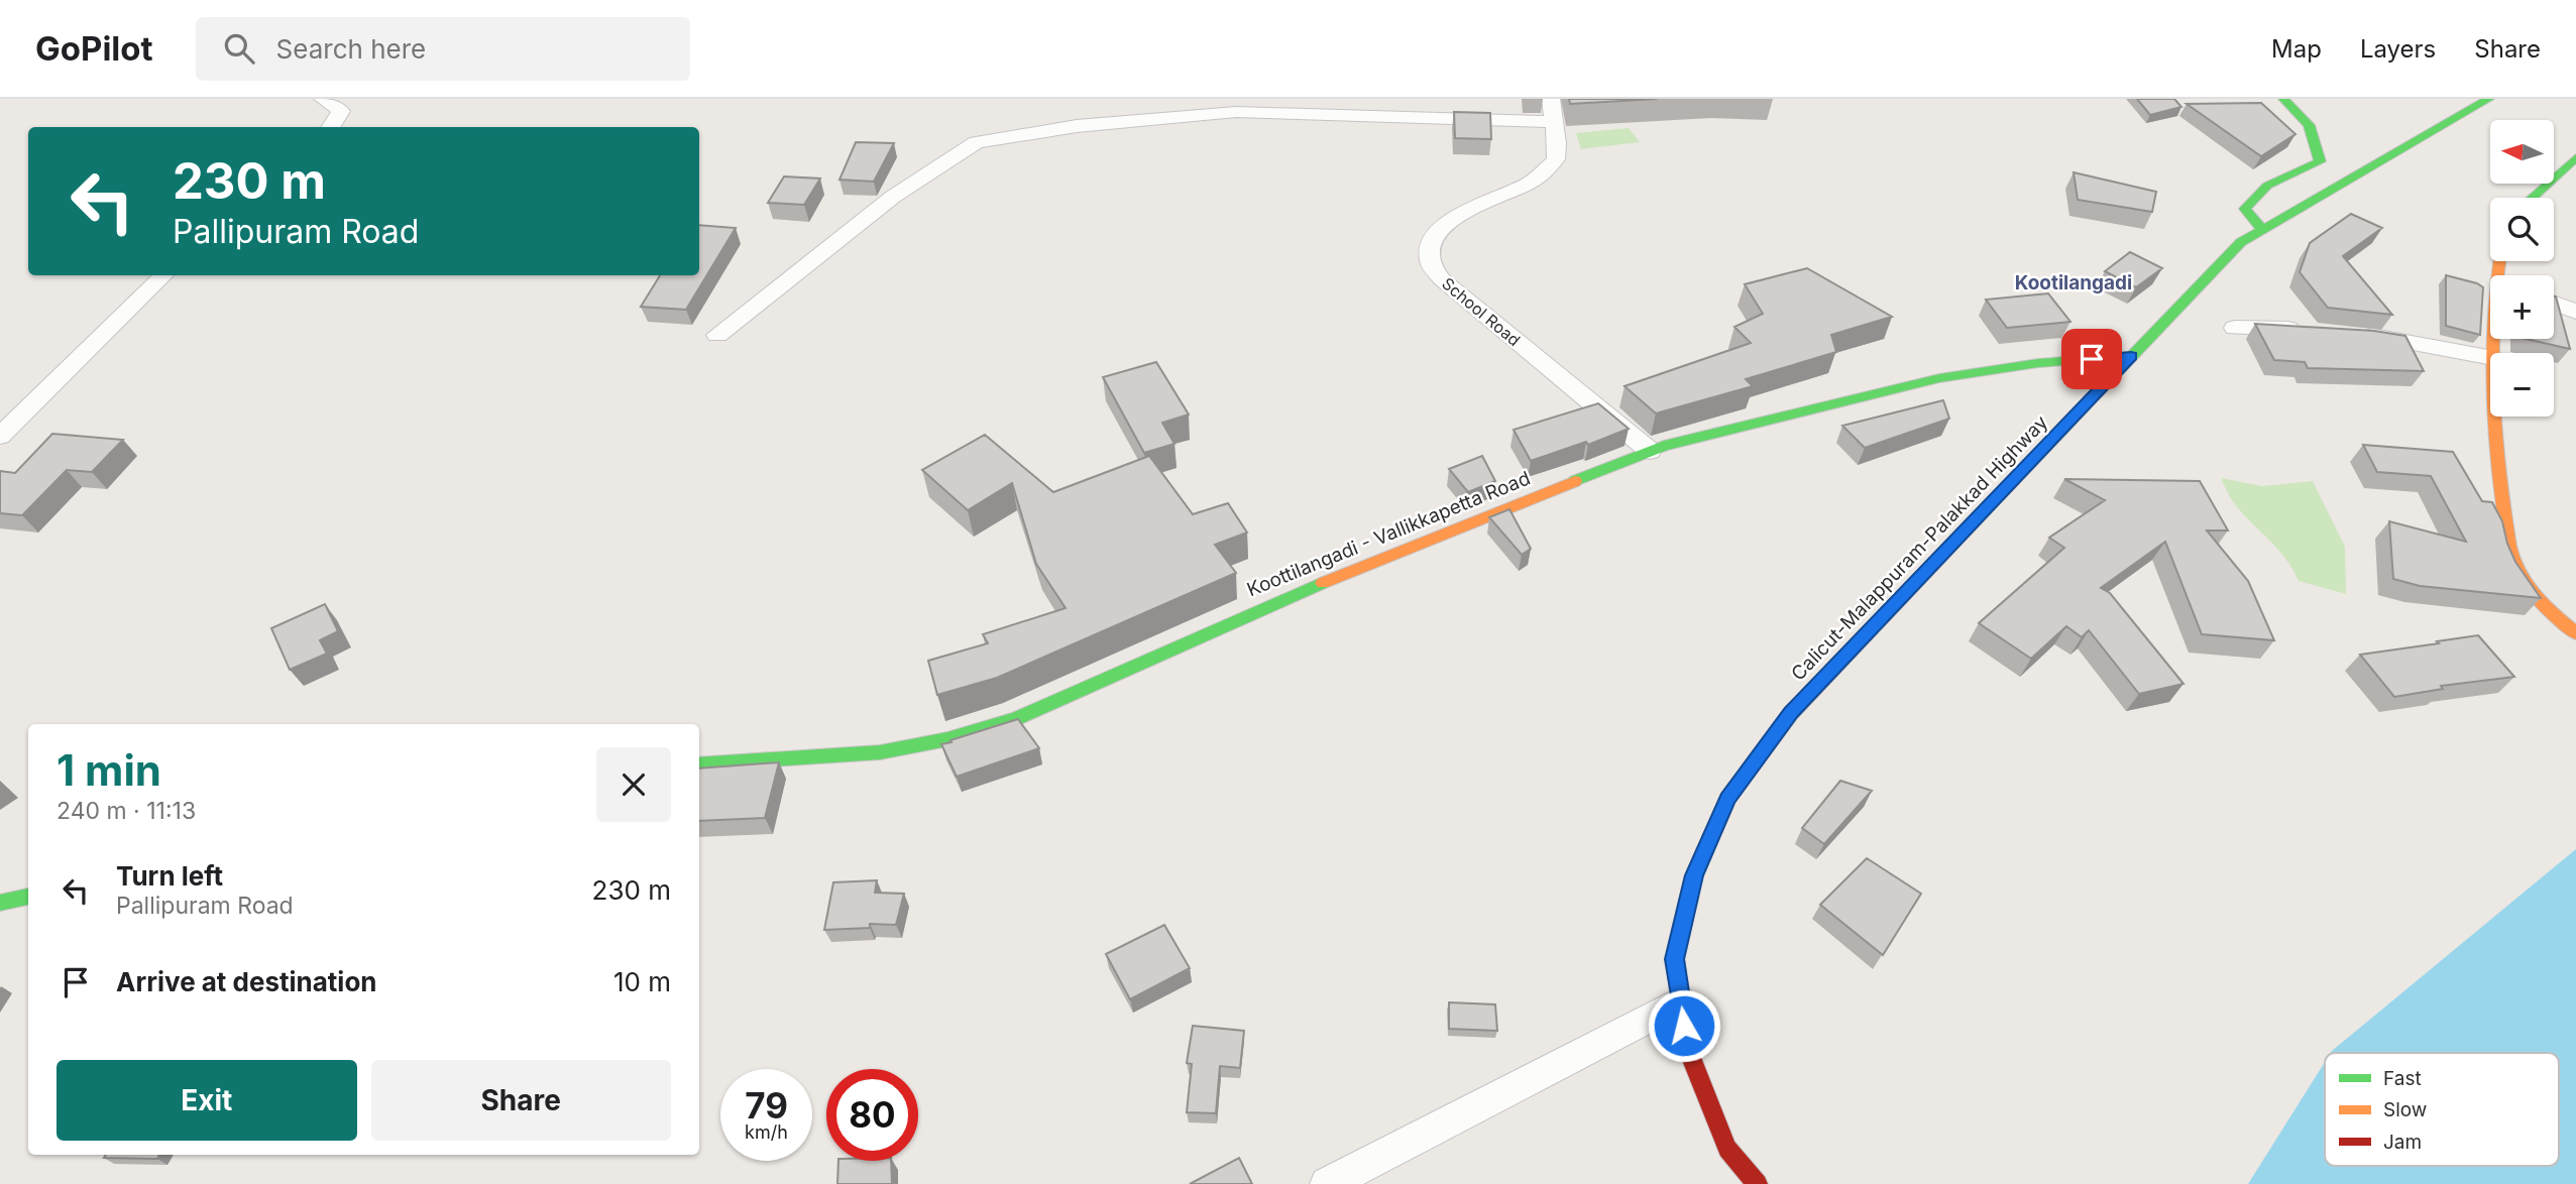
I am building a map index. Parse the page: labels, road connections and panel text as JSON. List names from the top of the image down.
{
  "streets": {
    "main road": ["Koottilangadi - Vallikkapetta Road", "Calicut-Malappuram-Palakkad Highway"],
    "street": ["School Road"]
  },
  "crossings": [
    ["School Road", "Koottilangadi - Vallikkapetta Road"],
    ["Koottilangadi - Vallikkapetta Road", "Calicut-Malappuram-Palakkad Highway"]
  ],
  "districts": ["Kootilangadi"],
  "legend": ["Fast", "Slow", "Jam"],
  "north": "left",
  "page": {
    "header": "GoPilot",
    "search": "Search here",
    "nav": ["Map", "Layers", "Share"],
    "map_buttons": ["+", "−"],
    "turn": ["230 m", "Pallipuram Road"],
    "heading": ["1 min", "240 m · 11:13"],
    "list": [
      {
        "name": "Turn left",
        "note": "Pallipuram Road",
        "value": "230 m"
      },
      {
        "name": "Arrive at destination",
        "value": "10 m"
      }
    ],
    "buttons": ["Exit", "Share"],
    "speed": "79 km/h",
    "limit": "80"
  }
}
